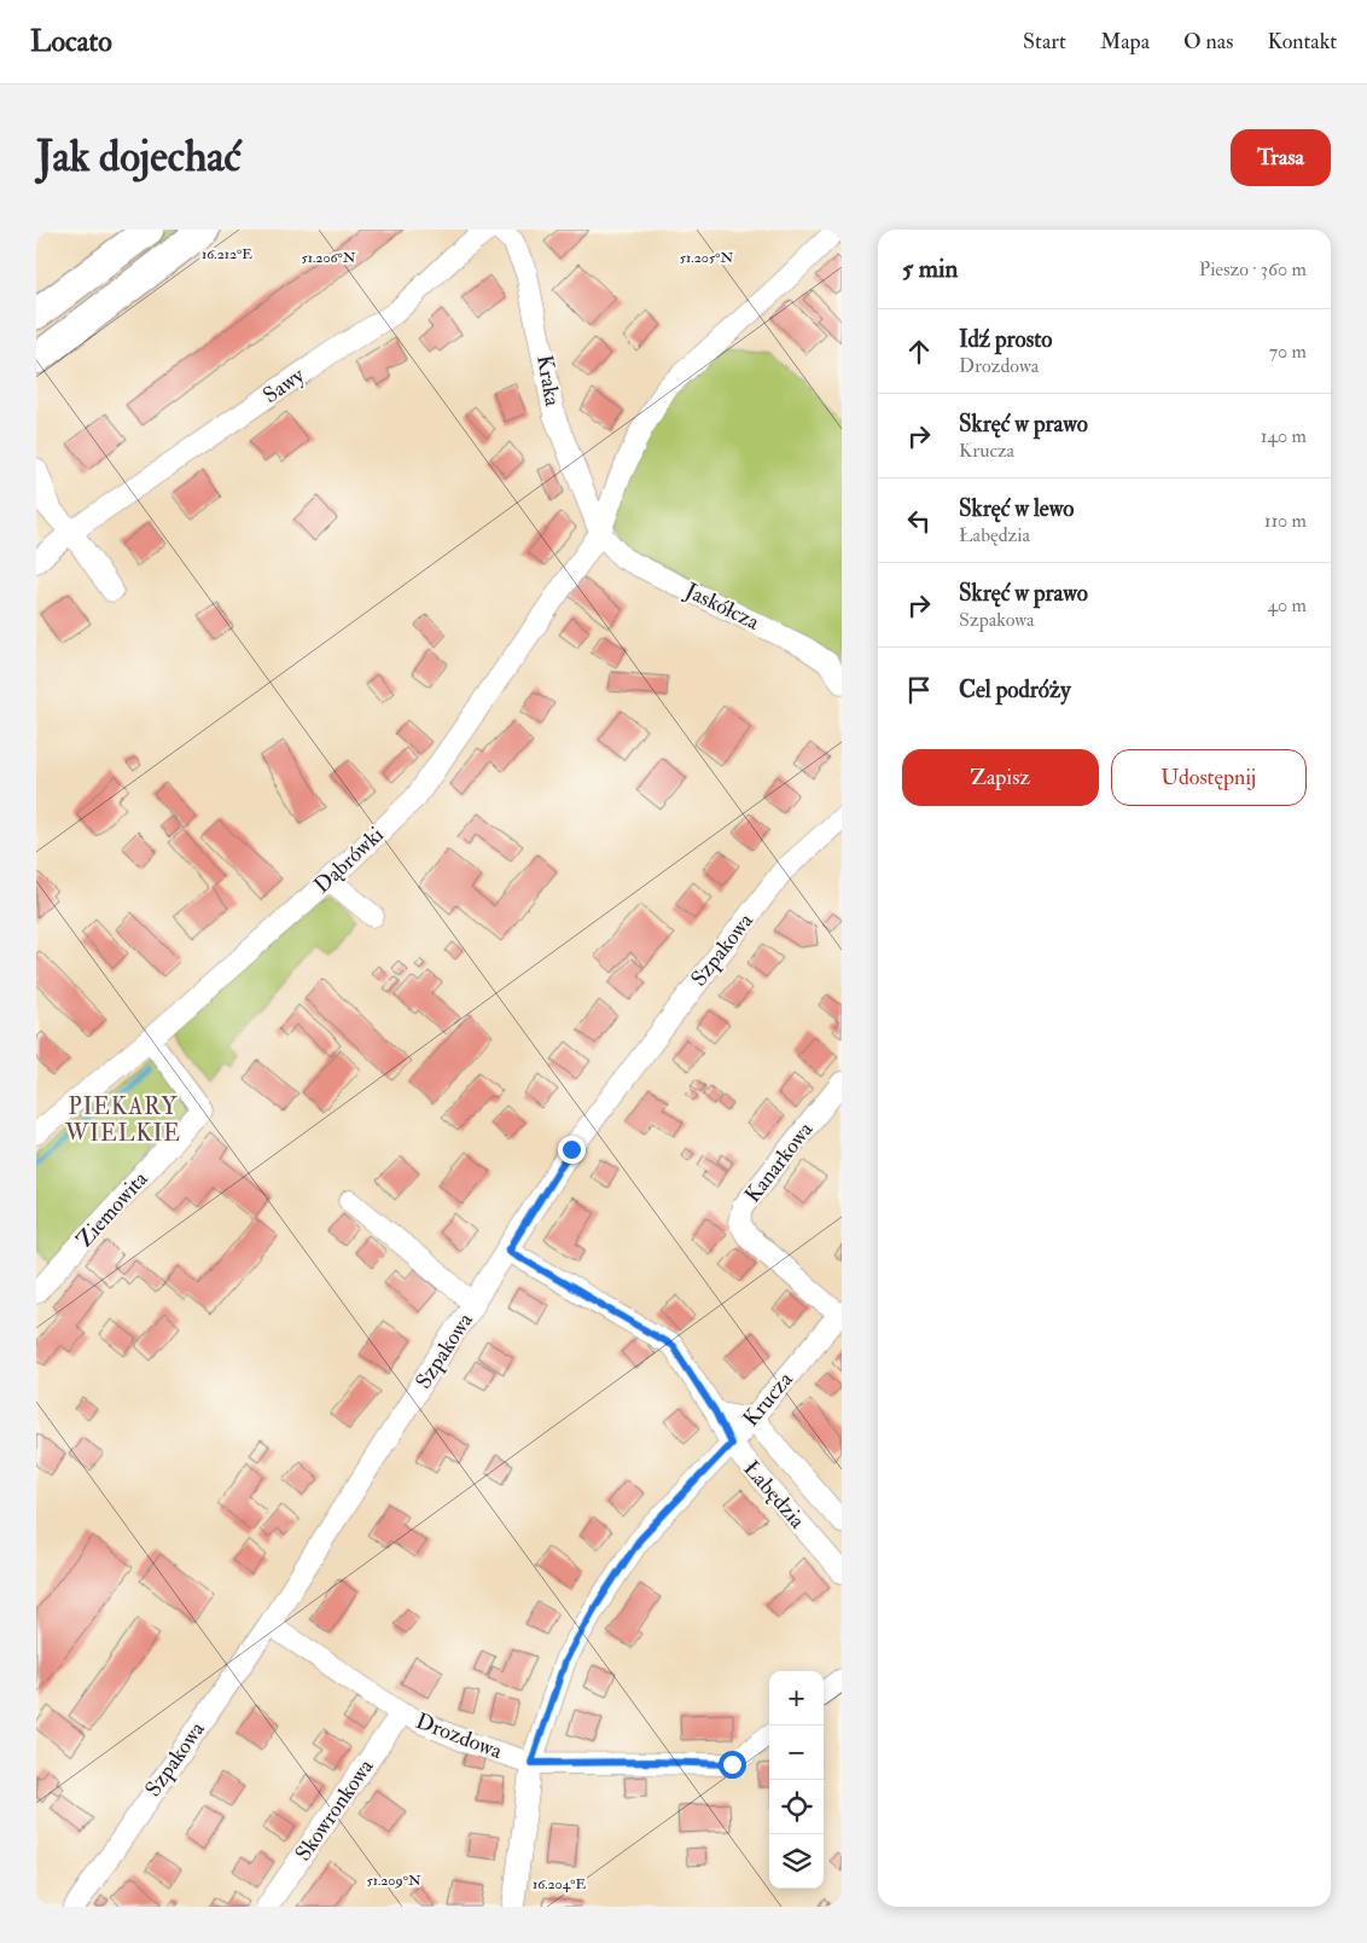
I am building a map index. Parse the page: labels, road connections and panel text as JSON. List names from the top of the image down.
{
  "streets": {
    "street": [
      "Kraka",
      "Sawy",
      "Jaskółcza",
      "Dąbrówki",
      "Szpakowa",
      "Kanarkowa",
      "Ziemowita",
      "Krucza",
      "Łabędzia",
      "Drozdowa",
      "Skowronkowa"
    ]
  },
  "crossings": [
    ["Kraka", "Jaskółcza"],
    ["Kraka", "Dąbrówki"],
    ["Jaskółcza", "Dąbrówki"],
    ["Dąbrówki", "Ziemowita"],
    ["Szpakowa", "Łabędzia"],
    ["Szpakowa", "Drozdowa"],
    ["Kanarkowa", "Krucza"],
    ["Krucza", "Łabędzia"],
    ["Krucza", "Drozdowa"],
    ["Drozdowa", "Skowronkowa"]
  ],
  "districts": ["PIEKARY WIELKIE"],
  "page": {
    "header": "Locato",
    "nav": [
      "Start",
      "Mapa",
      "O nas",
      "Kontakt"
    ],
    "buttons": [
      "Trasa",
      ["Zapisz", "Udostępnij"]
    ],
    "title": "Jak dojechać",
    "heading": ["5 min", "Pieszo · 360 m"],
    "list": [
      ["Idź prosto", "Drozdowa", "70 m"],
      ["Skręć w prawo", "Krucza", "140 m"],
      ["Skręć w lewo", "Łabędzia", "110 m"],
      ["Skręć w prawo", "Szpakowa", "40 m"],
      "Cel podróży"
    ],
    "map_buttons": ["+", "−"]
  },
  "coordinates": [
    "16.212°E",
    "51.206°N",
    "51.205°N",
    "51.209°N",
    "16.204°E"
  ]
}
